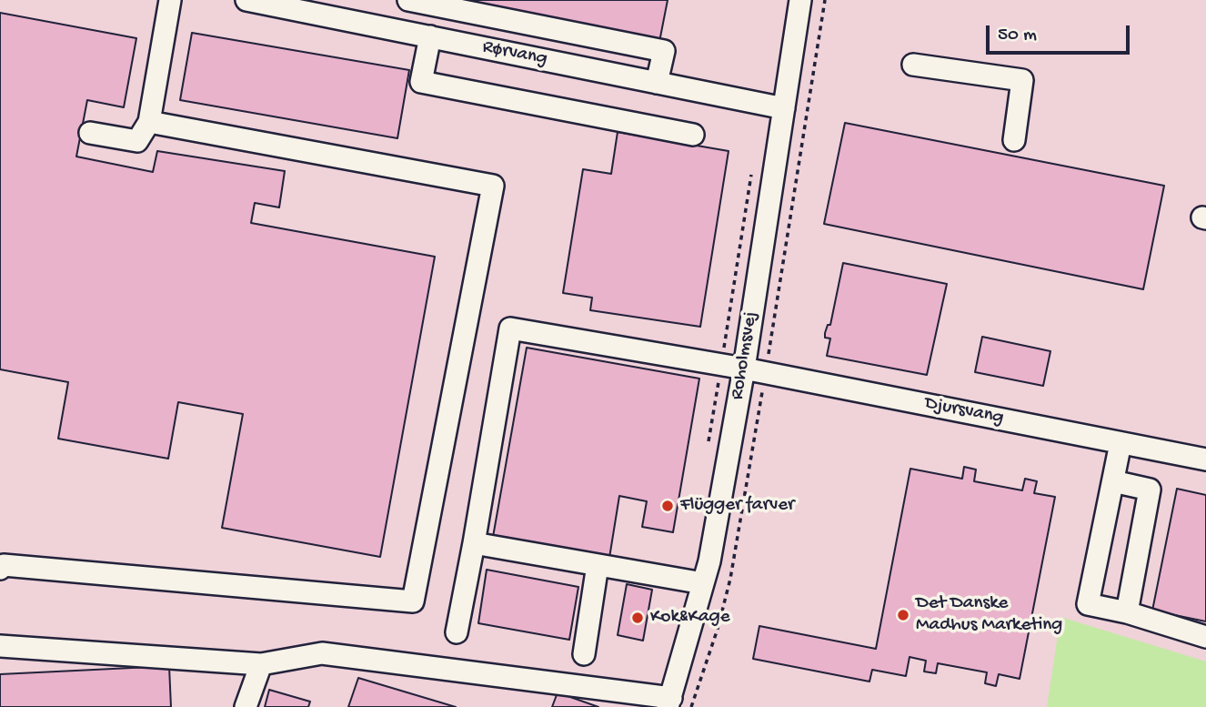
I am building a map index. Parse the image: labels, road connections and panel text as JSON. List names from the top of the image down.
{
  "streets": {
    "street": ["Rørvang", "Roholmsvej", "Djursvang"]
  },
  "crossings": [
    ["Rørvang", "Roholmsvej"],
    ["Roholmsvej", "Djursvang"]
  ],
  "places": ["Flügger farver", "Det Danske Madhus Marketing", "Kok&Kage"],
  "scale_bar": "50 m"
}
